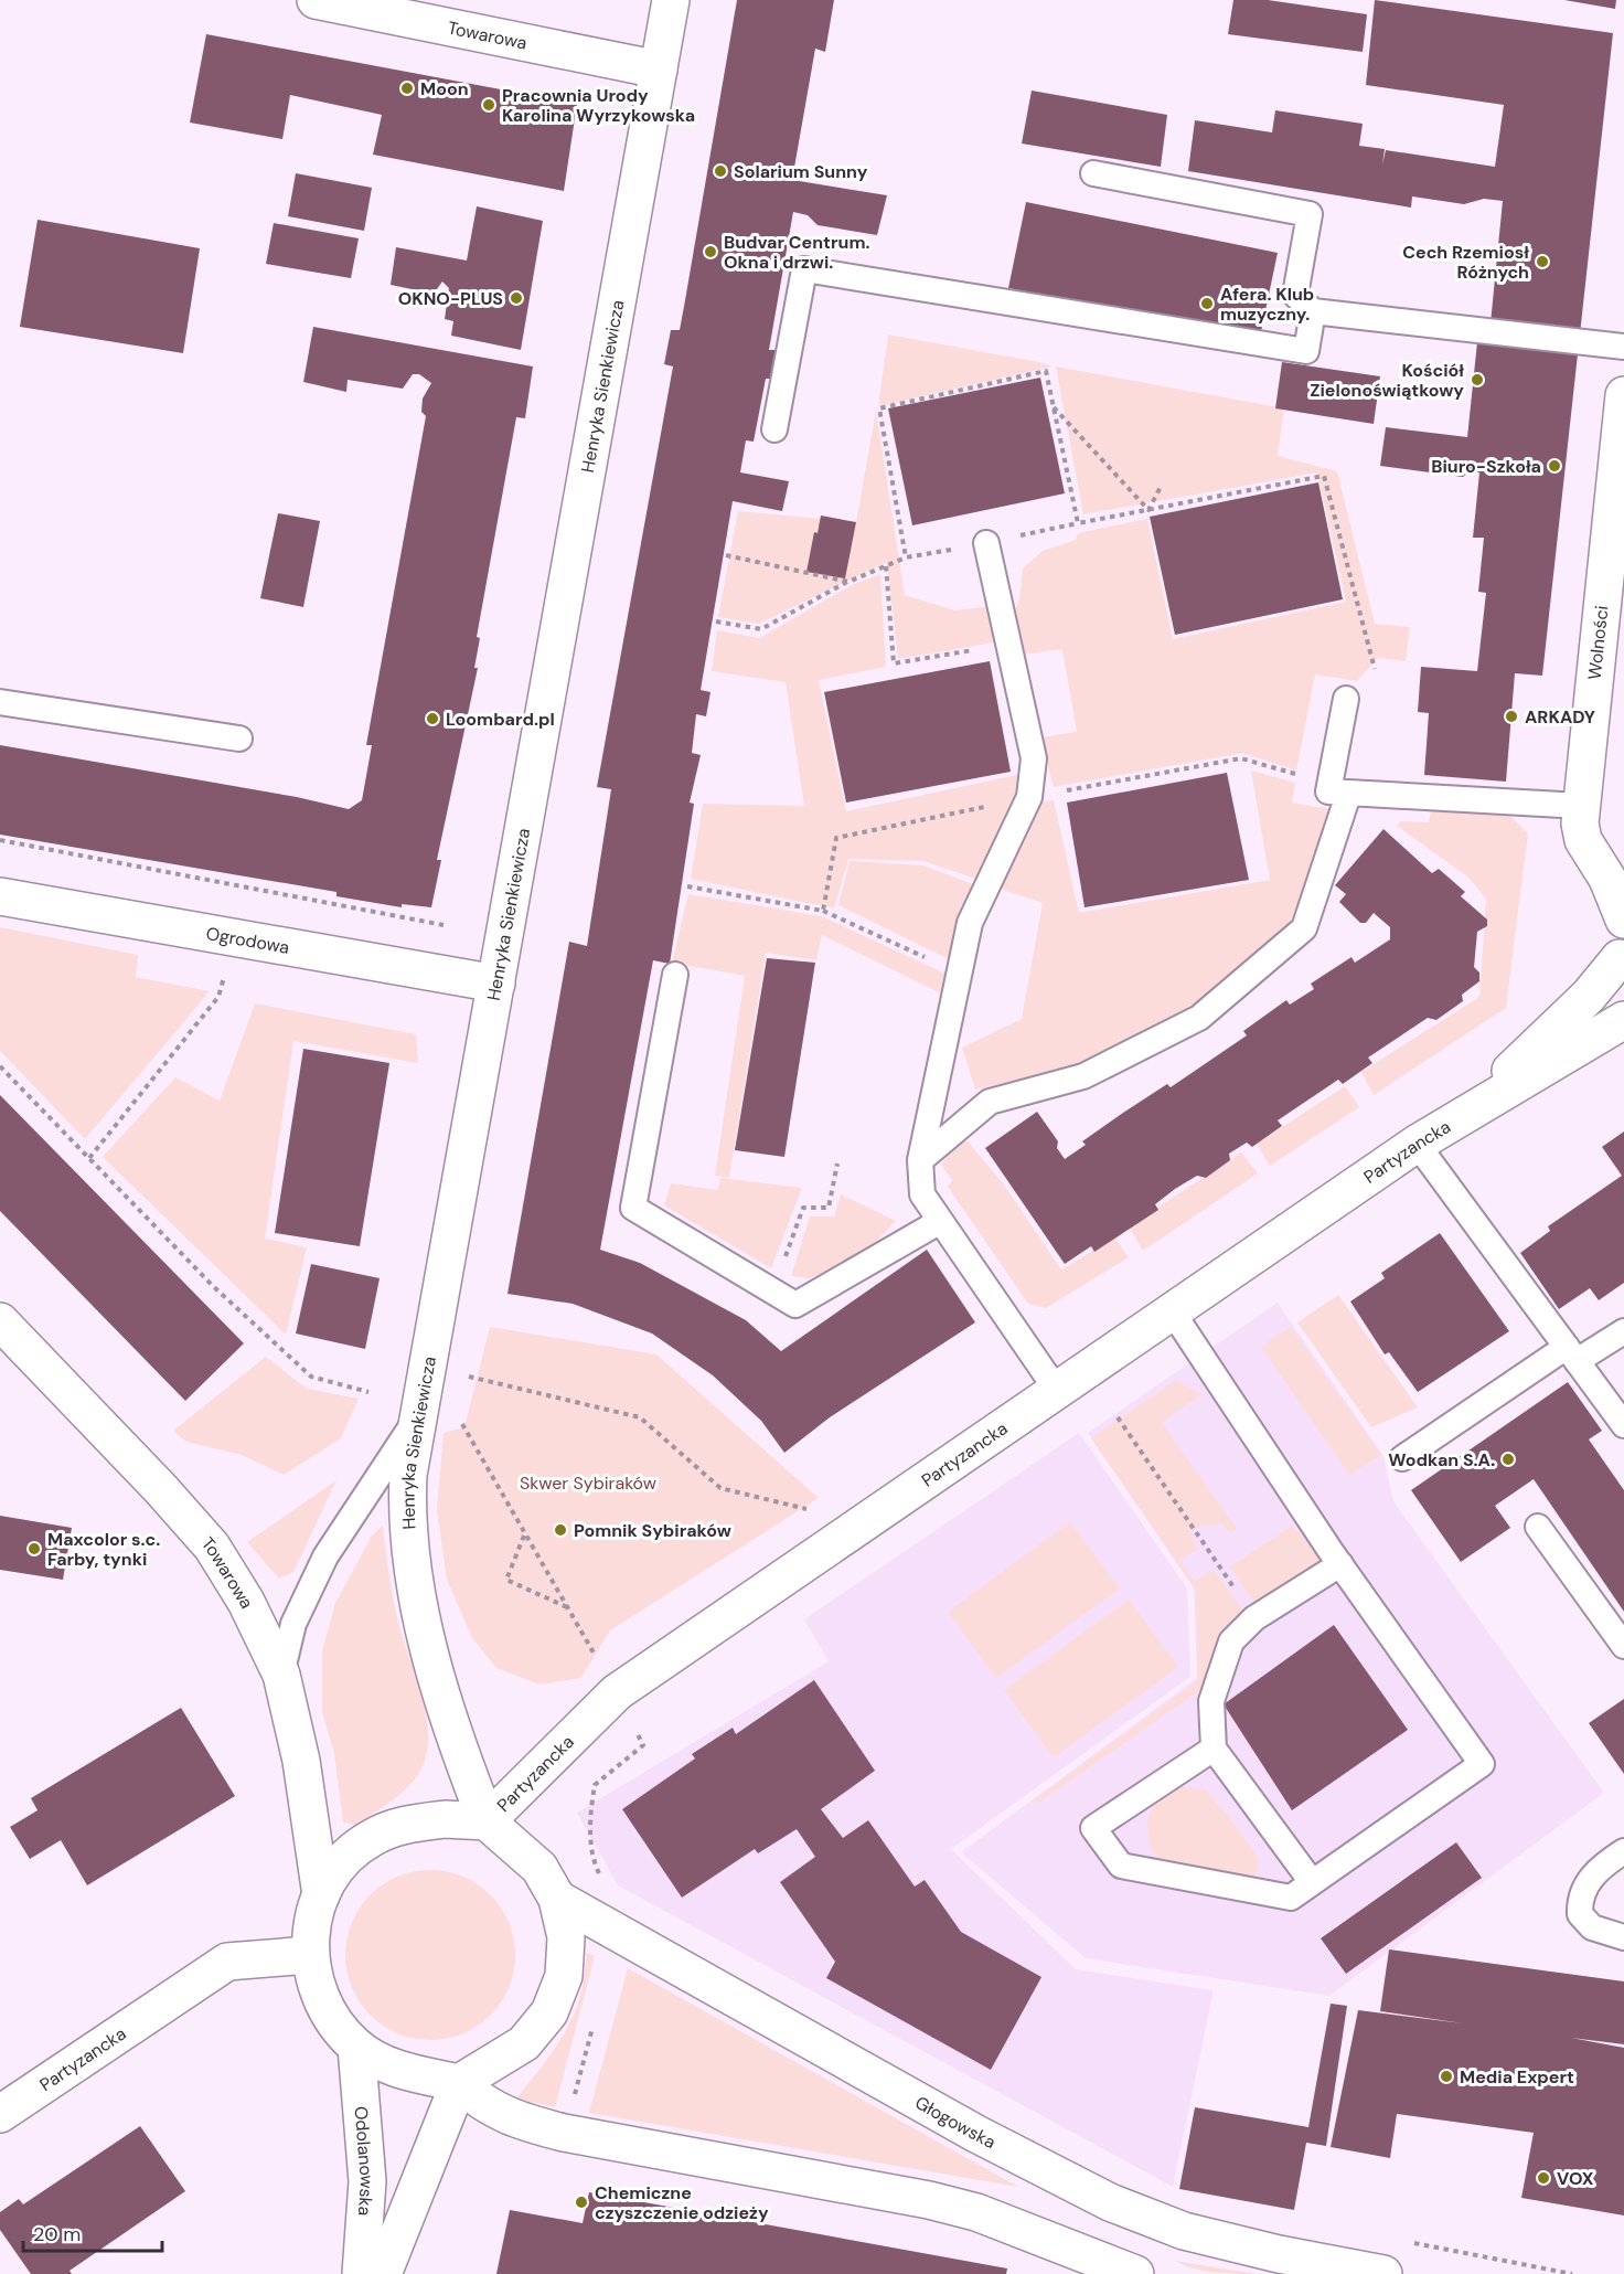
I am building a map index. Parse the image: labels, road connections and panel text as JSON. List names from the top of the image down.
{
  "streets": {
    "main road": [
      "Towarowa",
      "Henryka Sienkiewicza",
      "Wolności",
      "Ogrodowa",
      "Partyzancka",
      "Głogowska",
      "Odolanowska"
    ]
  },
  "crossings": [
    ["Towarowa", "Henryka Sienkiewicza"],
    ["Henryka Sienkiewicza", "Ogrodowa"],
    ["Henryka Sienkiewicza", "Partyzancka"]
  ],
  "parks": ["Skwer Sybiraków"],
  "places": [
    "Moon",
    "Pracownia Urody Karolina Wyrzykowska",
    "Solarium Sunny",
    "Budvar Centrum. Okna i drzwi.",
    "Cech Rzemiosł Różnych",
    "OKNO-PLUS",
    "Afera. Klub muzyczny.",
    "Kościół Zielonoświątkowy",
    "Biuro-Szkoła",
    "ARKADY",
    "Loombard.pl",
    "Wodkan S.A.",
    "Pomnik Sybiraków",
    "Maxcolor s.c. Farby, tynki",
    "Media Expert",
    "VOX",
    "Chemiczne czyszczenie odzieży"
  ],
  "scale_bar": "20 m"
}
